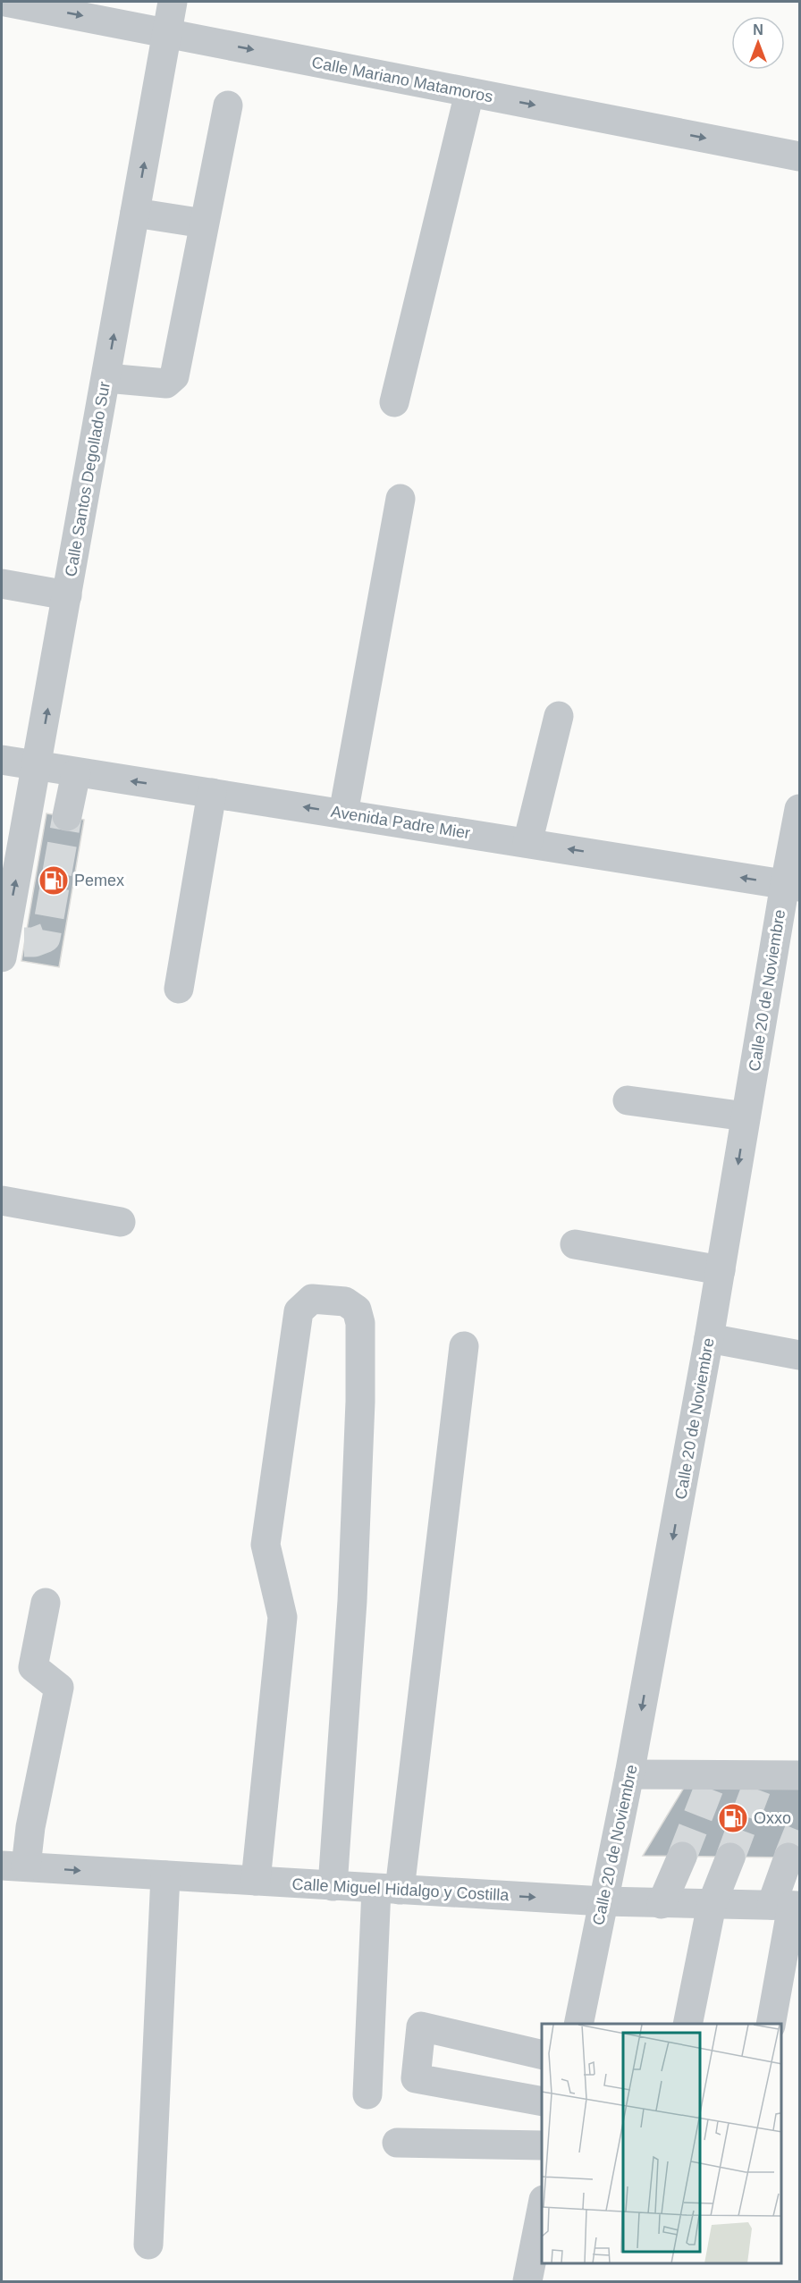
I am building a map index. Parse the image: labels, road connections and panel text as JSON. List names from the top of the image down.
{
  "streets": {
    "street": [
      "Calle Mariano Matamoros",
      "Calle Santos Degollado Sur",
      "Avenida Padre Mier",
      "Calle 20 de Noviembre",
      "Calle Miguel Hidalgo y Costilla"
    ]
  },
  "crossings": [
    ["Calle Mariano Matamoros", "Calle Santos Degollado Sur"],
    ["Calle Santos Degollado Sur", "Avenida Padre Mier"],
    ["Avenida Padre Mier", "Calle 20 de Noviembre"],
    ["Calle 20 de Noviembre", "Calle Miguel Hidalgo y Costilla"]
  ],
  "one_way": ["Calle Mariano Matamoros", "Avenida Padre Mier"],
  "places": {
    "fuel station": ["Pemex", "Oxxo"]
  },
  "north": "top"
}
